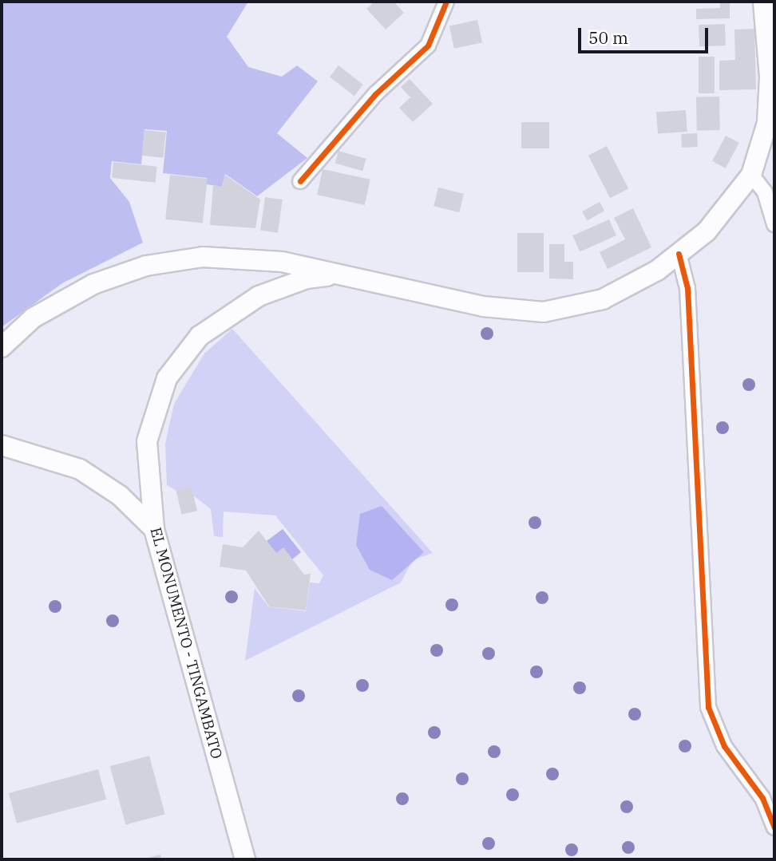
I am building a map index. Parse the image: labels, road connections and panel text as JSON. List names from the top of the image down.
{
  "streets": {
    "main road": ["EL MONUMENTO - TINGAMBATO"]
  },
  "scale_bar": "50 m"
}
